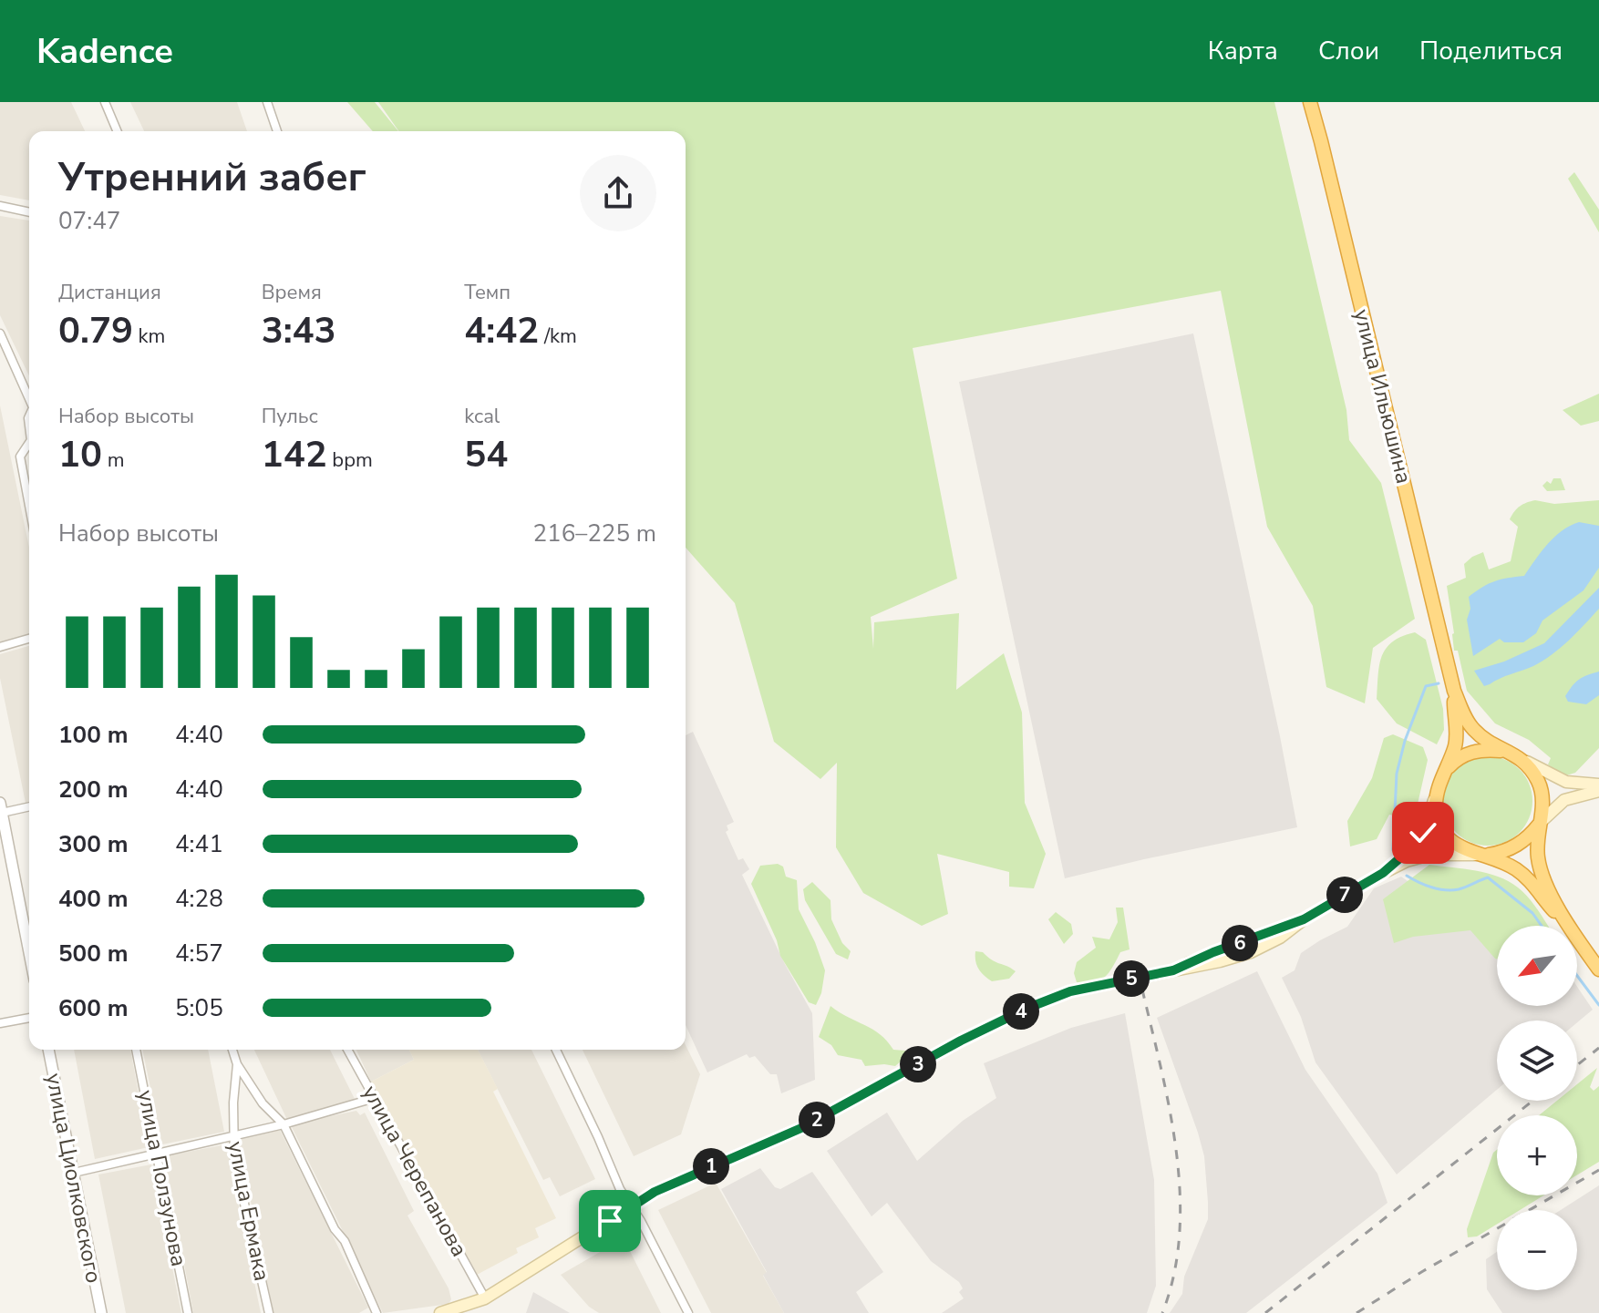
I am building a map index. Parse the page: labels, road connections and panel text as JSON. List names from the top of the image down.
{
  "streets": {
    "highway": ["улица Ильюшина"],
    "street": [
      "улица Черепанова",
      "улица Циолковского",
      "улица Ползунова",
      "улица Ермака"
    ]
  },
  "north": "bottom left",
  "page": {
    "header": "Kadence",
    "nav": ["Карта", "Слои", "Поделиться"],
    "heading": ["Утренний забег", "07:47"],
    "stats": [
      ["Дистанция", "0.79 km"],
      ["Время", "3:43"],
      ["Темп", "4:42 /km"],
      ["Набор высоты", "10 m"],
      ["Пульс", "142 bpm"],
      ["kcal", "54"]
    ],
    "chart": ["Набор высоты", "216–225 m"],
    "list": [
      {
        "name": "100 m",
        "note": "4:40"
      },
      {
        "name": "200 m",
        "note": "4:40"
      },
      {
        "name": "300 m",
        "note": "4:41"
      },
      {
        "name": "400 m",
        "note": "4:28"
      },
      {
        "name": "500 m",
        "note": "4:57"
      },
      {
        "name": "600 m",
        "note": "5:05"
      }
    ],
    "pins": [
      "7",
      "6",
      "5",
      "4",
      "3",
      "2",
      "1"
    ],
    "map_buttons": ["+", "−"]
  }
}
